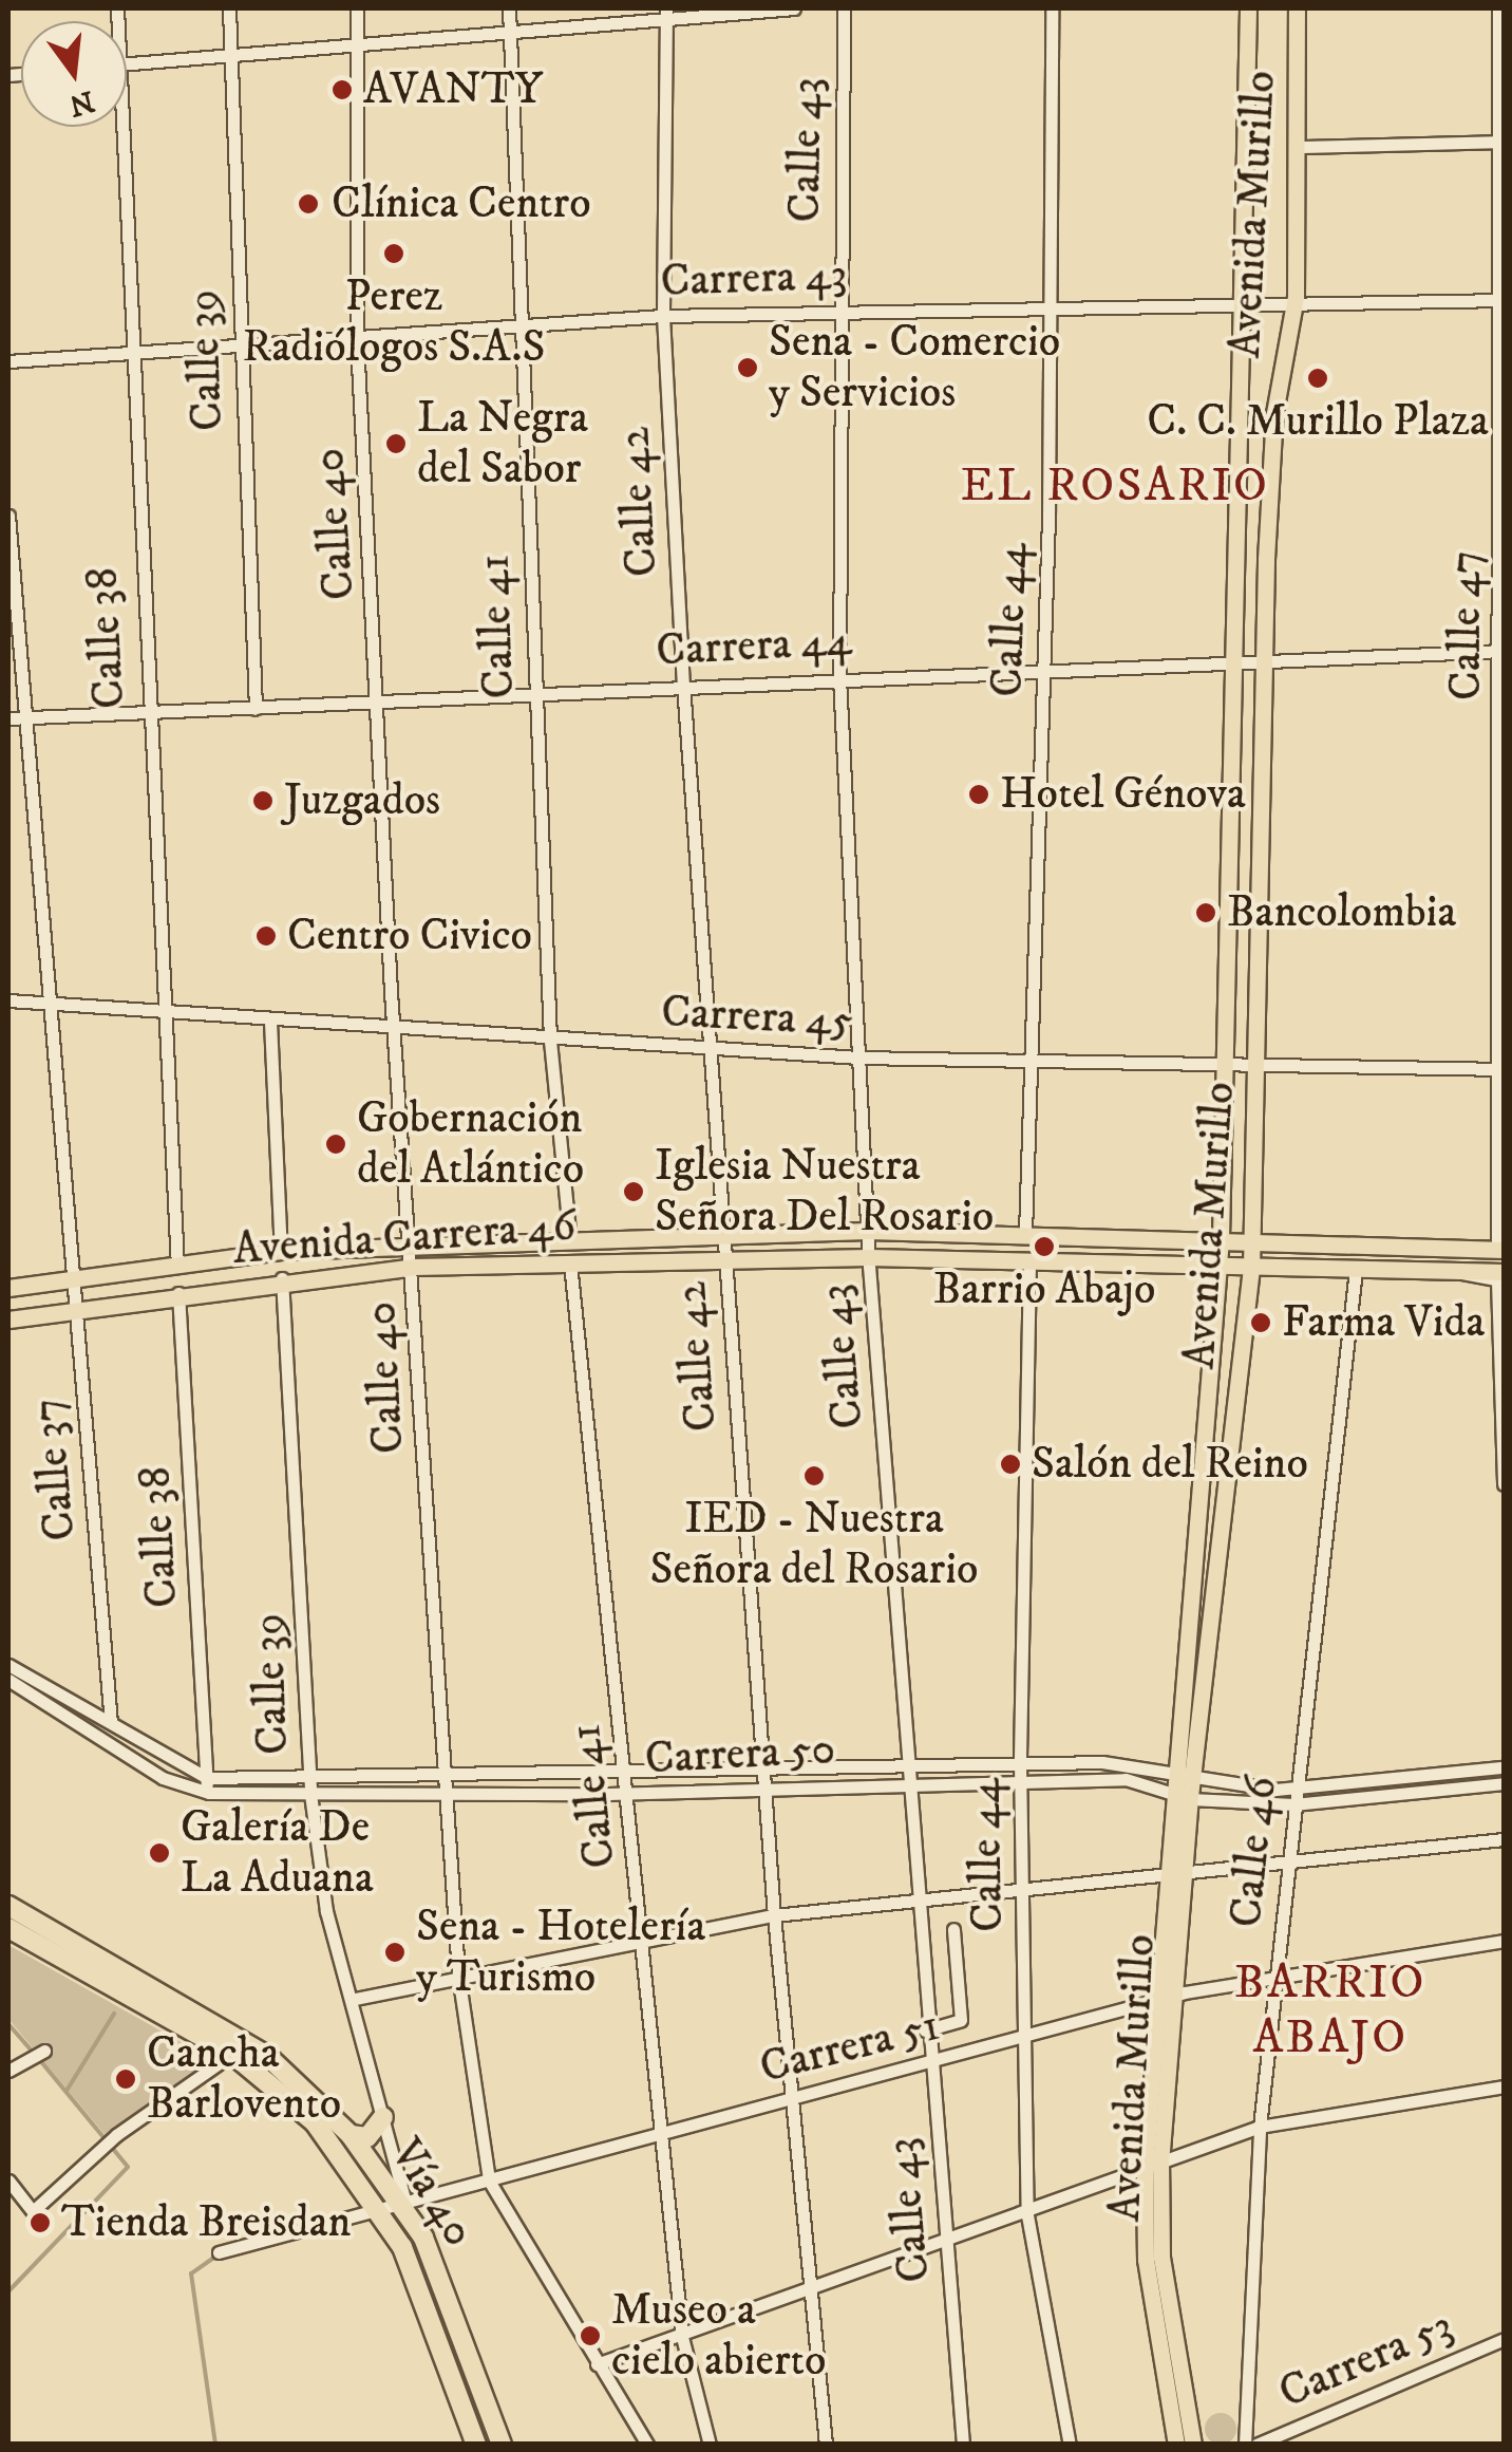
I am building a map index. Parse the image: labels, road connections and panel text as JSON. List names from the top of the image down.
{
  "streets": {
    "highway": ["Vía 40"],
    "main road": ["Avenida Murillo", "Avenida Carrera 46"],
    "street": [
      "Calle 43",
      "Carrera 43",
      "Calle 39",
      "Calle 42",
      "Calle 40",
      "Calle 44",
      "Calle 47",
      "Calle 41",
      "Calle 38",
      "Carrera 44",
      "Carrera 45",
      "Calle 37",
      "Carrera 50",
      "Calle 46",
      "Carrera 51",
      "Carrera 53"
    ]
  },
  "crossings": [
    ["Calle 43", "Carrera 43"],
    ["Calle 43", "Carrera 44"],
    ["Calle 43", "Carrera 45"],
    ["Calle 43", "Avenida Carrera 46"],
    ["Calle 43", "Carrera 50"],
    ["Calle 43", "Carrera 51"],
    ["Avenida Murillo", "Carrera 43"],
    ["Avenida Murillo", "Carrera 44"],
    ["Avenida Murillo", "Carrera 45"],
    ["Avenida Murillo", "Avenida Carrera 46"],
    ["Avenida Murillo", "Carrera 50"],
    ["Avenida Murillo", "Carrera 51"],
    ["Carrera 43", "Calle 39"],
    ["Carrera 43", "Calle 42"],
    ["Carrera 43", "Calle 40"],
    ["Carrera 43", "Calle 44"],
    ["Carrera 43", "Calle 47"],
    ["Carrera 43", "Calle 41"],
    ["Carrera 43", "Calle 38"],
    ["Calle 39", "Carrera 44"],
    ["Calle 39", "Avenida Carrera 46"],
    ["Calle 39", "Carrera 50"],
    ["Calle 39", "Carrera 51"],
    ["Calle 39", "Vía 40"],
    ["Calle 42", "Carrera 44"],
    ["Calle 42", "Carrera 45"],
    ["Calle 42", "Avenida Carrera 46"],
    ["Calle 42", "Carrera 50"],
    ["Calle 42", "Carrera 51"],
    ["Calle 40", "Carrera 44"],
    ["Calle 40", "Carrera 45"],
    ["Calle 40", "Avenida Carrera 46"],
    ["Calle 40", "Carrera 50"],
    ["Calle 40", "Carrera 51"],
    ["Calle 44", "Carrera 44"],
    ["Calle 44", "Carrera 45"],
    ["Calle 44", "Avenida Carrera 46"],
    ["Calle 44", "Carrera 50"],
    ["Calle 44", "Carrera 51"],
    ["Calle 47", "Carrera 44"],
    ["Calle 47", "Carrera 45"],
    ["Calle 47", "Avenida Carrera 46"],
    ["Calle 41", "Carrera 44"],
    ["Calle 41", "Carrera 45"],
    ["Calle 41", "Avenida Carrera 46"],
    ["Calle 41", "Carrera 50"],
    ["Calle 41", "Carrera 51"],
    ["Calle 38", "Carrera 44"],
    ["Calle 38", "Carrera 45"],
    ["Calle 38", "Avenida Carrera 46"],
    ["Calle 38", "Carrera 50"],
    ["Carrera 44", "Calle 37"],
    ["Carrera 45", "Calle 37"],
    ["Avenida Carrera 46", "Calle 37"],
    ["Avenida Carrera 46", "Calle 46"],
    ["Calle 37", "Carrera 50"],
    ["Carrera 50", "Calle 46"],
    ["Calle 46", "Carrera 51"],
    ["Carrera 51", "Vía 40"]
  ],
  "districts": ["EL ROSARIO", "BARRIO ABAJO"],
  "places": [
    "AVANTY",
    "Clínica Centro",
    "Perez Radiólogos S.A.S",
    "Sena - Comercio y Servicios",
    "C. C. Murillo Plaza",
    "La Negra del Sabor",
    "Hotel Génova",
    "Juzgados",
    "Bancolombia",
    "Centro Civico",
    "Gobernación del Atlántico",
    "Iglesia Nuestra Señora Del Rosario",
    "Barrio Abajo",
    "Farma Vida",
    "Salón del Reino",
    "IED - Nuestra Señora del Rosario",
    "Galería De La Aduana",
    "Sena - Hotelería y Turismo",
    "Cancha Barlovento",
    "Tienda Breisdan",
    "Museo a cielo abierto"
  ],
  "north": "bottom"
}
